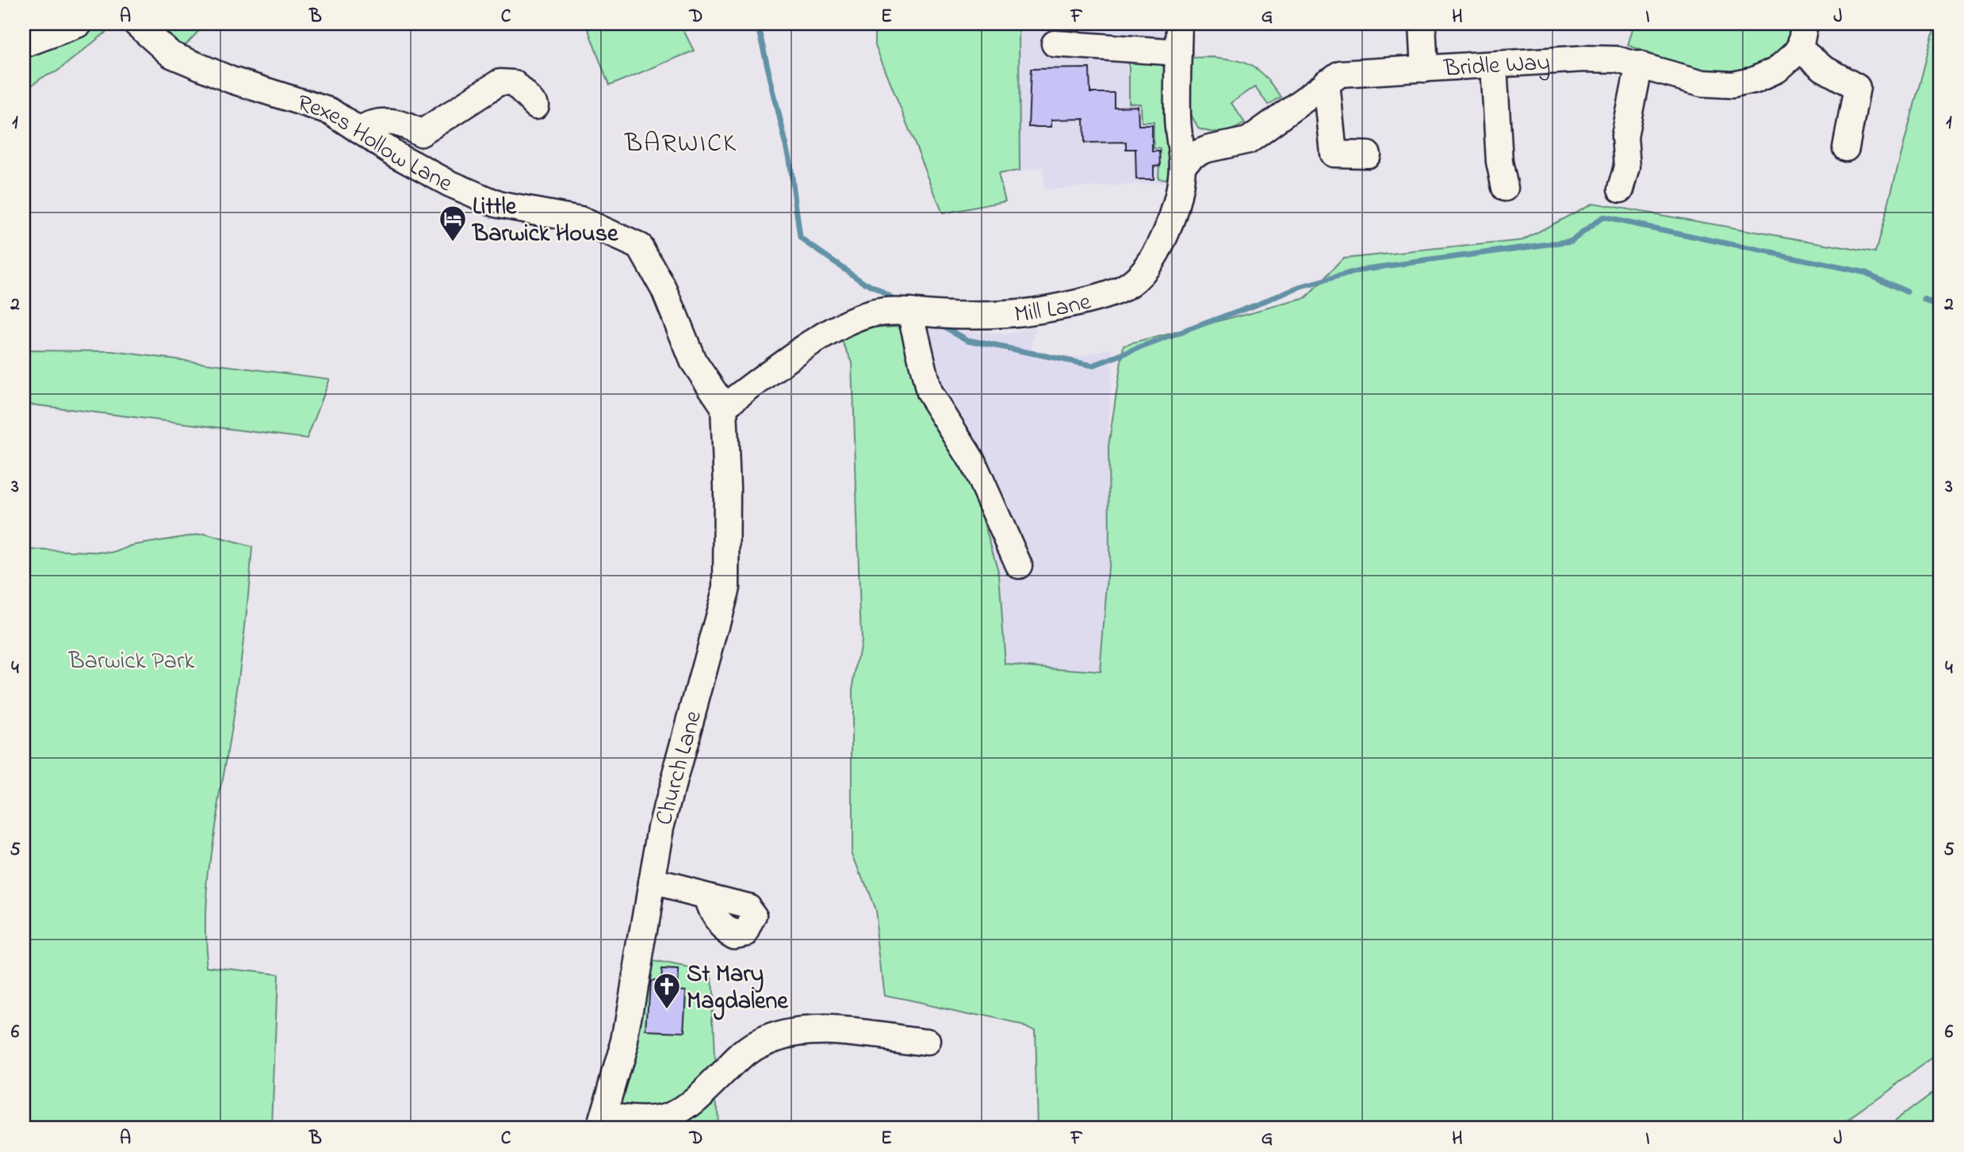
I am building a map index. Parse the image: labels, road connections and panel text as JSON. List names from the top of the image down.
{
  "streets": {
    "street": [
      "Bridle Way",
      "Rexes Hollow Lane",
      "Mill Lane",
      "Church Lane"
    ]
  },
  "crossings": [
    ["Bridle Way", "Mill Lane"],
    ["Rexes Hollow Lane", "Mill Lane"],
    ["Rexes Hollow Lane", "Church Lane"],
    ["Mill Lane", "Church Lane"]
  ],
  "districts": ["BARWICK"],
  "parks": ["Barwick Park"],
  "places": {
    "hotel": ["Little Barwick House"],
    "church": ["St Mary Magdalene"]
  },
  "grid": {
    "columns": [
      "A",
      "B",
      "C",
      "D",
      "E",
      "F",
      "G",
      "H",
      "I",
      "J"
    ],
    "rows": [
      "1",
      "2",
      "3",
      "4",
      "5",
      "6"
    ]
  }
}
